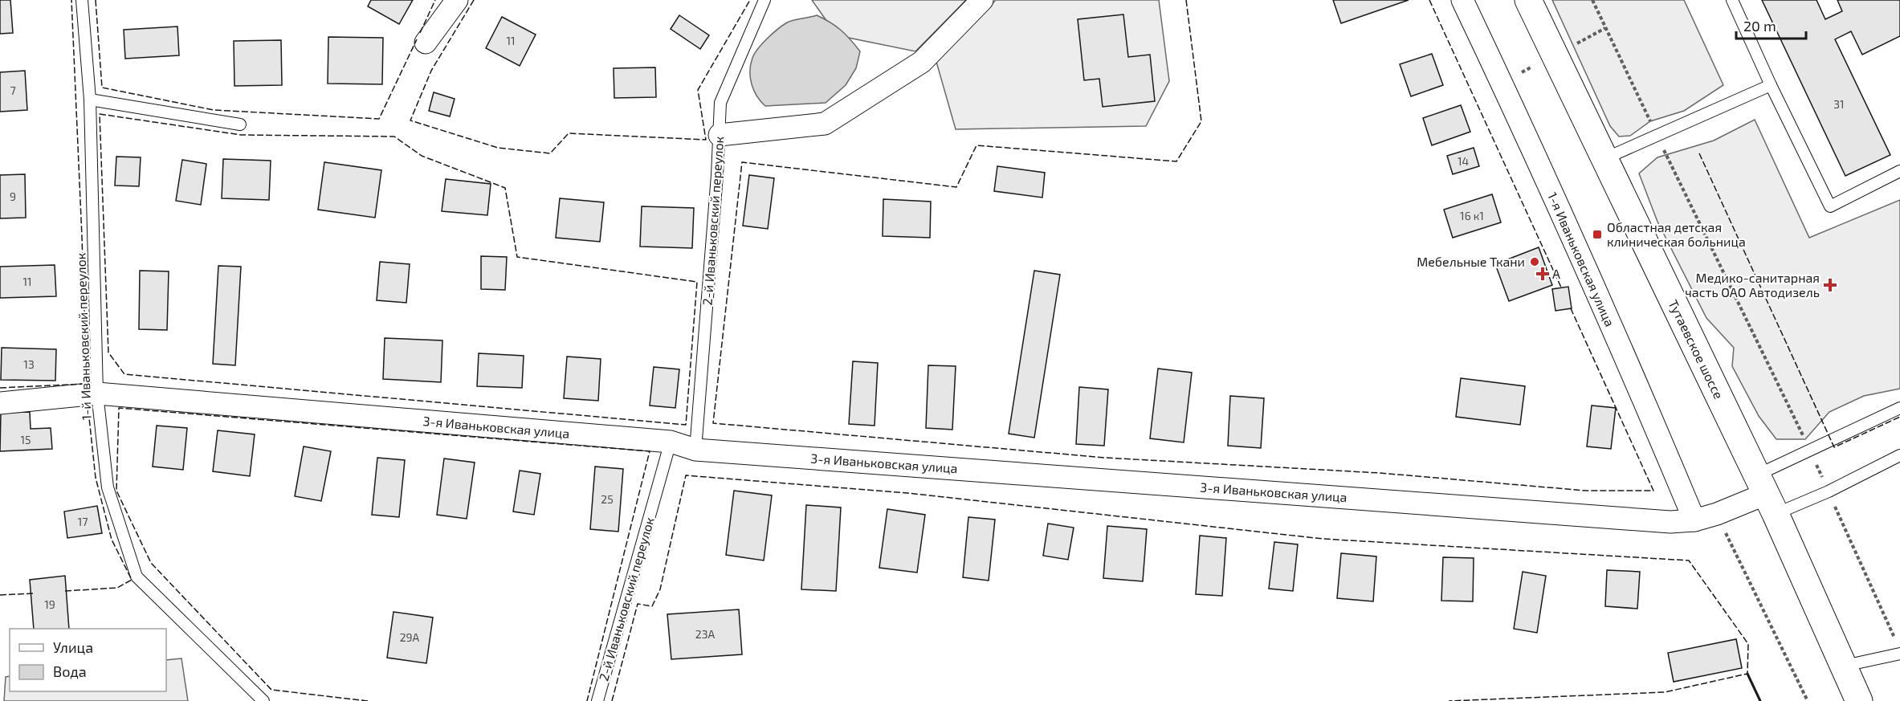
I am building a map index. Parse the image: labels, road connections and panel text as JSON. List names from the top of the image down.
{
  "streets": {
    "main road": ["Тутаевское шоссе"],
    "street": ["1-я Иваньковская улица", "3-я Иваньковская улица"],
    "lane": ["2-й Иваньковский переулок", "1-й Иваньковский переулок"]
  },
  "crossings": [
    ["2-й Иваньковский переулок", "3-я Иваньковская улица"],
    ["1-я Иваньковская улица", "3-я Иваньковская улица"],
    ["1-й Иваньковский переулок", "3-я Иваньковская улица"],
    ["Тутаевское шоссе", "3-я Иваньковская улица"]
  ],
  "places": {
    "transit": ["Областная детская клиническая больница"],
    "other": ["Мебельные Ткани"],
    "health": ["А", "Медико-санитарная часть ОАО Автодизель"]
  },
  "house_numbers": [
    "11",
    "7",
    "31",
    "14",
    "9",
    "16 к1",
    "11",
    "13",
    "15",
    "25",
    "17",
    "19",
    "23А",
    "29А"
  ],
  "legend": ["Улица", "Вода"],
  "scale_bar": "20 m"
}
